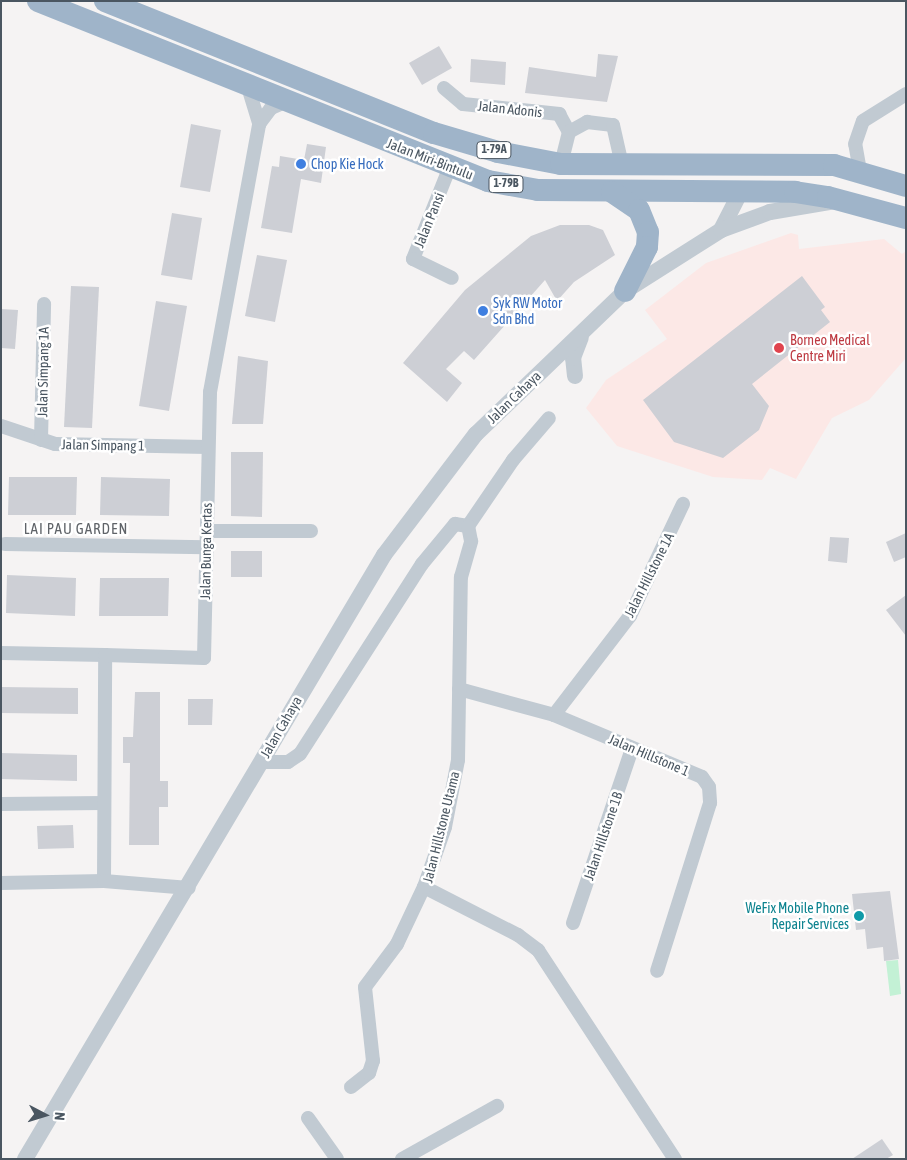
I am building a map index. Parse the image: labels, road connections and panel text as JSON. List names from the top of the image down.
{
  "streets": {
    "highway": ["1-79A", "Jalan Miri-Bintulu", "1-79B"],
    "street": [
      "Jalan Adonis",
      "Jalan Pansi",
      "Jalan Simpang 1A",
      "Jalan Cahaya",
      "Jalan Simpang 1",
      "Jalan Bunga Kertas",
      "Jalan Hillstone 1A",
      "Jalan Hillstone 1",
      "Jalan Hillstone Utama",
      "Jalan Hillstone 1B"
    ]
  },
  "crossings": [
    ["Jalan Miri-Bintulu", "Jalan Pansi"],
    ["Jalan Miri-Bintulu", "Jalan Cahaya"],
    ["Jalan Miri-Bintulu", "Jalan Bunga Kertas"],
    ["Jalan Simpang 1A", "Jalan Simpang 1"],
    ["Jalan Simpang 1", "Jalan Bunga Kertas"],
    ["Jalan Hillstone 1A", "Jalan Hillstone 1"],
    ["Jalan Hillstone 1", "Jalan Hillstone Utama"],
    ["Jalan Hillstone 1", "Jalan Hillstone 1B"]
  ],
  "districts": ["LAI PAU GARDEN"],
  "places": [
    "Chop Kie Hock",
    "Syk RW Motor Sdn Bhd",
    "Borneo Medical Centre Miri",
    "WeFix Mobile Phone Repair Services"
  ],
  "north": "right"
}
